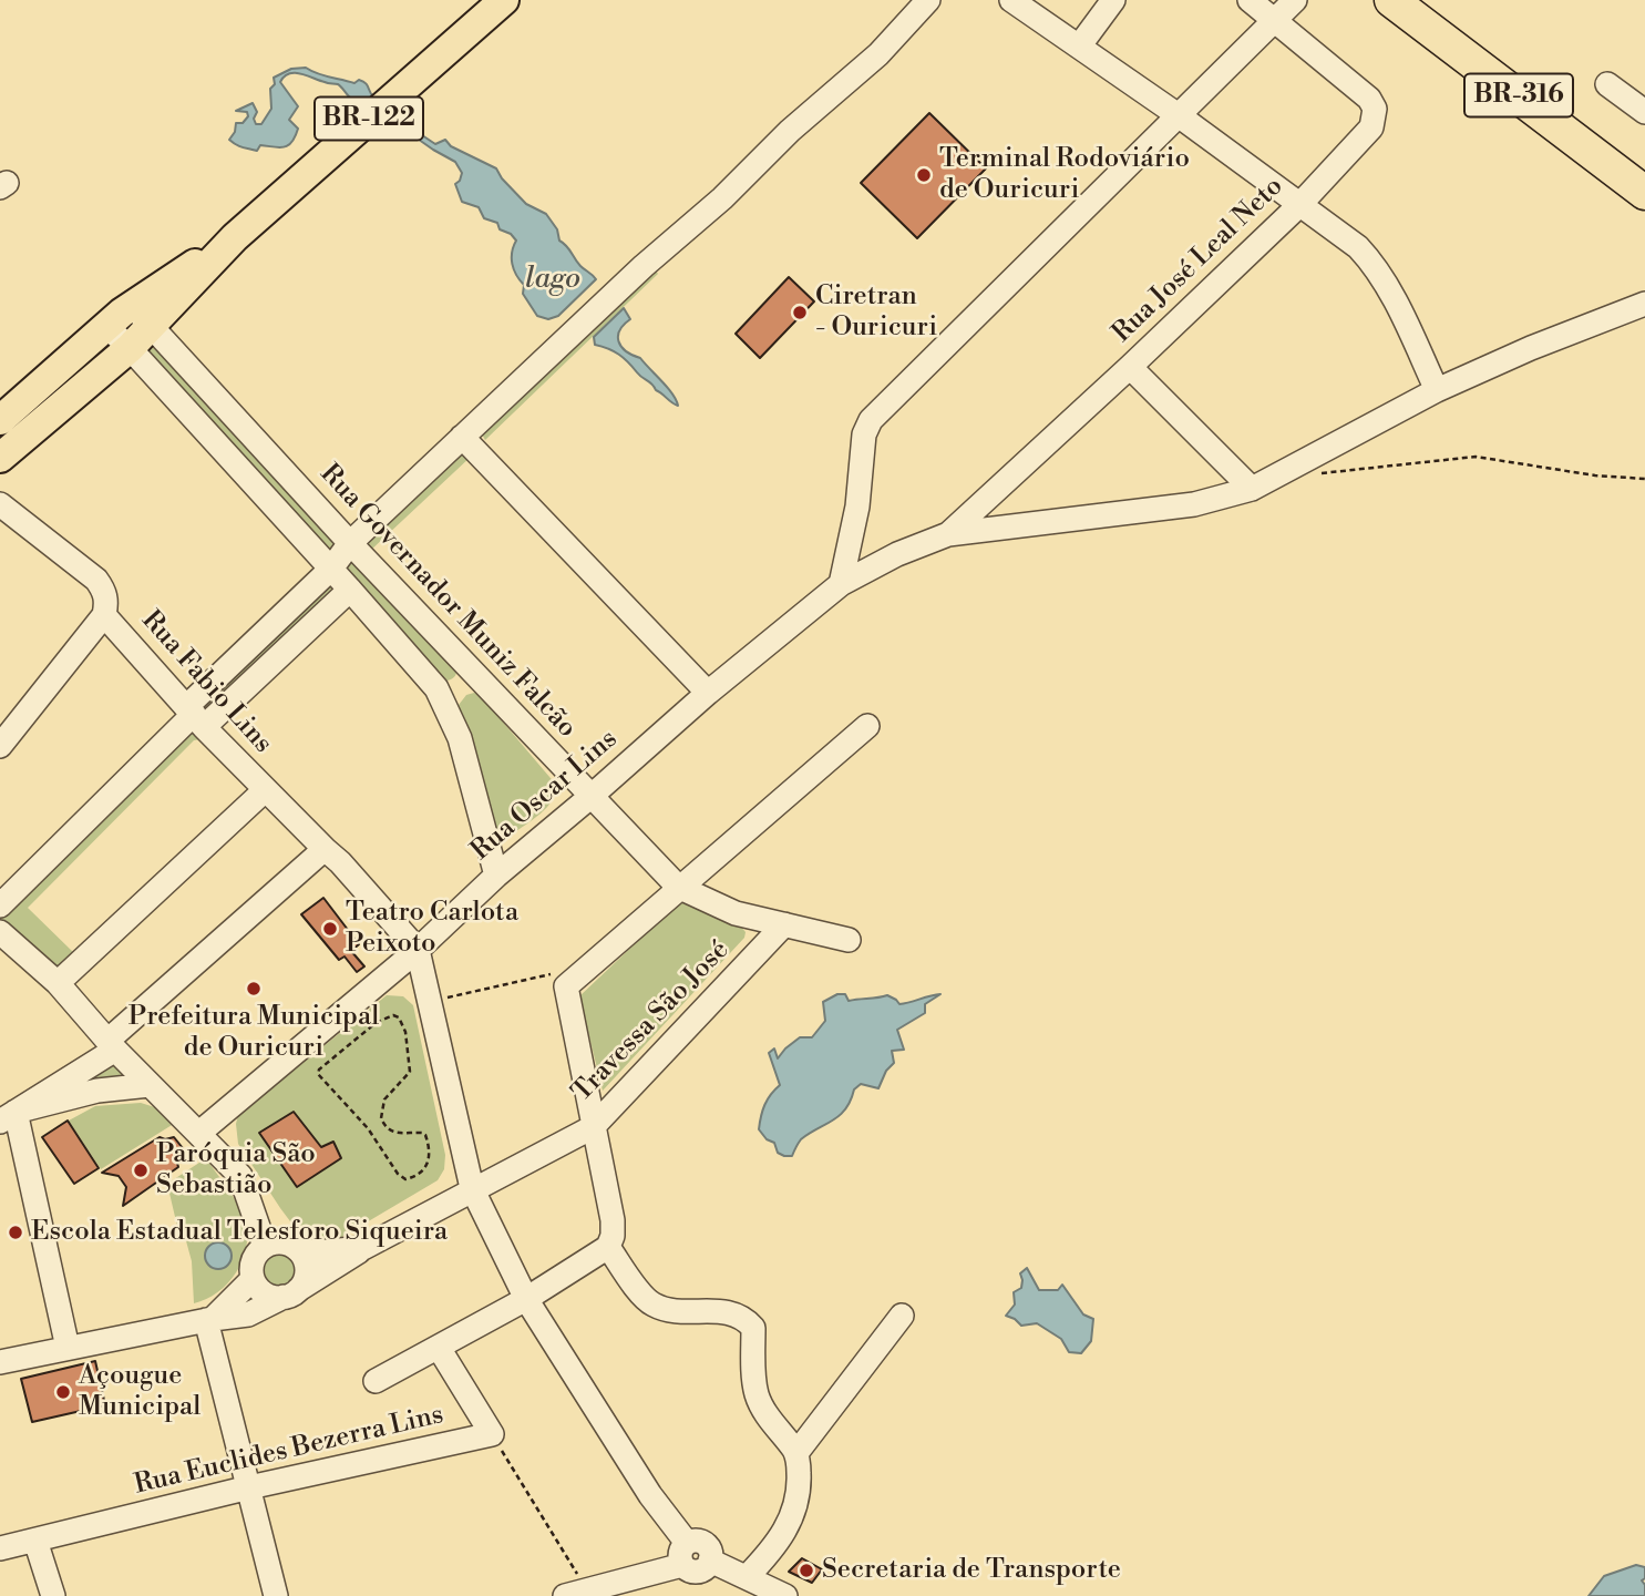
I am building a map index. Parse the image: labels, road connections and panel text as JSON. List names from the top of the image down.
{
  "streets": {
    "highway": ["BR-316"],
    "main road": ["BR-122"],
    "street": [
      "Rua José Leal Neto",
      "Rua Governador Muniz Falcão",
      "Rua Fabio Lins",
      "Rua Oscar Lins",
      "Travessa São José",
      "Rua Euclides Bezerra Lins"
    ]
  },
  "crossings": [
    ["BR-122", "Rua Governador Muniz Falcão"],
    ["Rua José Leal Neto", "Rua Oscar Lins"],
    ["Rua Governador Muniz Falcão", "Rua Oscar Lins"],
    ["Rua Governador Muniz Falcão", "Travessa São José"]
  ],
  "water": ["lago"],
  "places": [
    "Terminal Rodoviário de Ouricuri",
    "Ciretran - Ouricuri",
    "Teatro Carlota Peixoto",
    "Prefeitura Municipal de Ouricuri",
    "Paróquia São Sebastião",
    "Escola Estadual Telesforo Siqueira",
    "Açougue Municipal",
    "Secretaria de Transporte"
  ]
}
